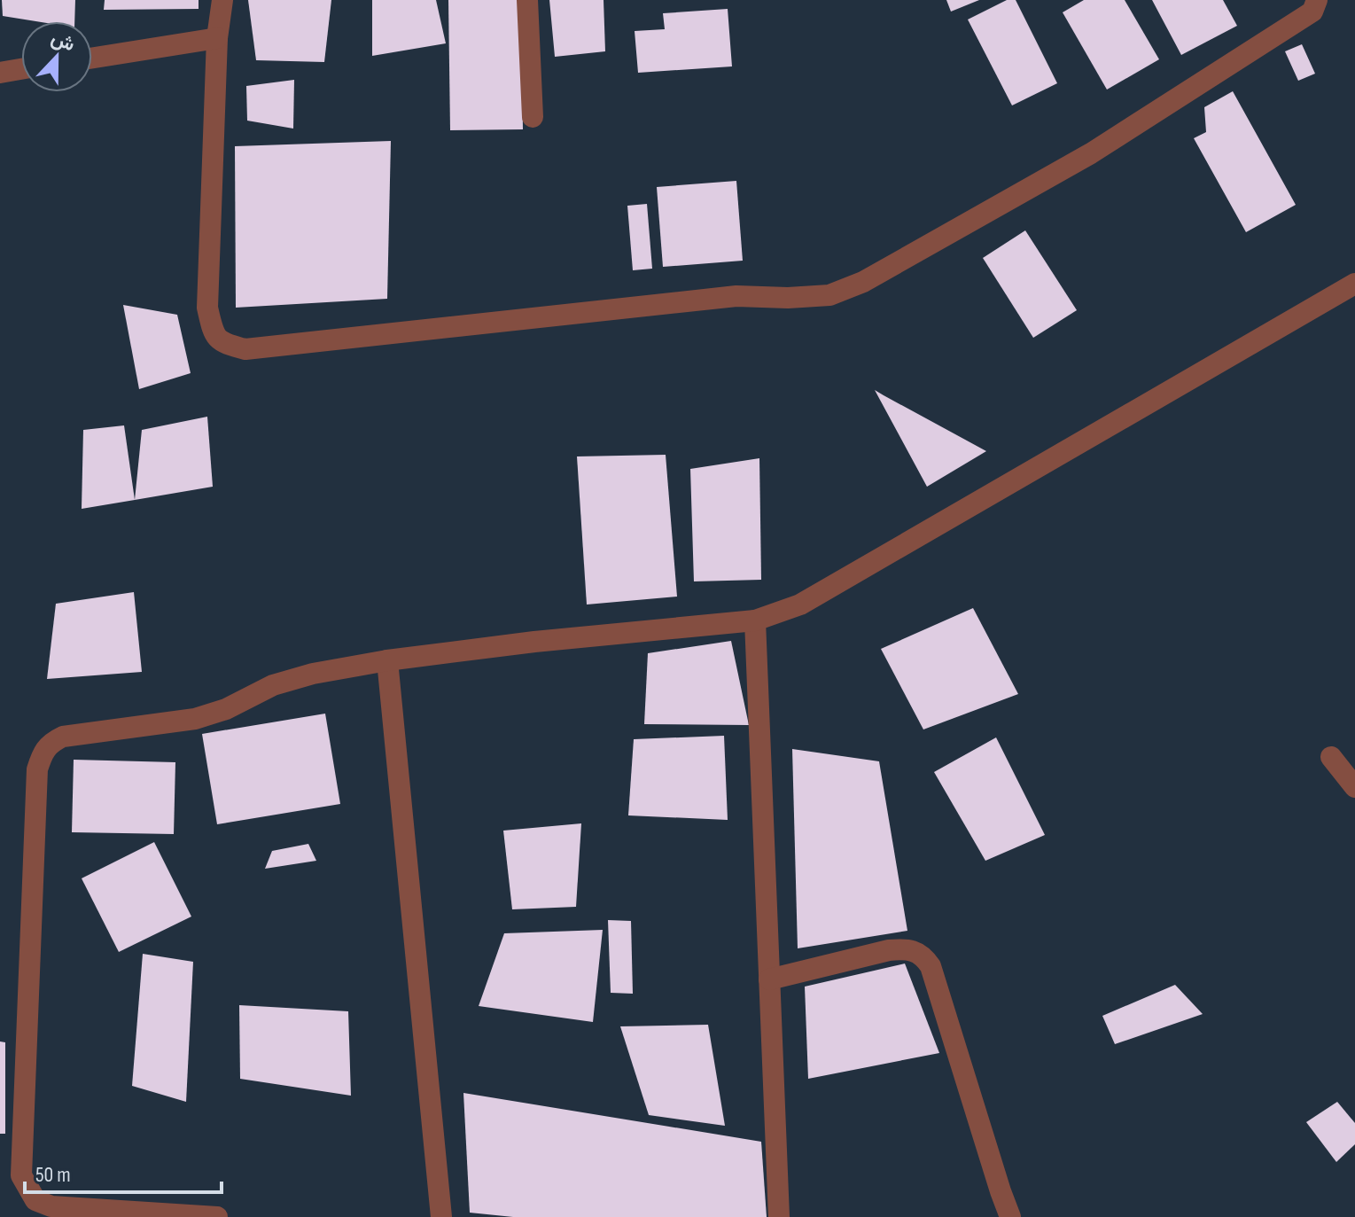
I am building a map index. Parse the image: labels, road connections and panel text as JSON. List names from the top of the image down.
{
  "scale_bar": "50 m",
  "north": "top"
}
